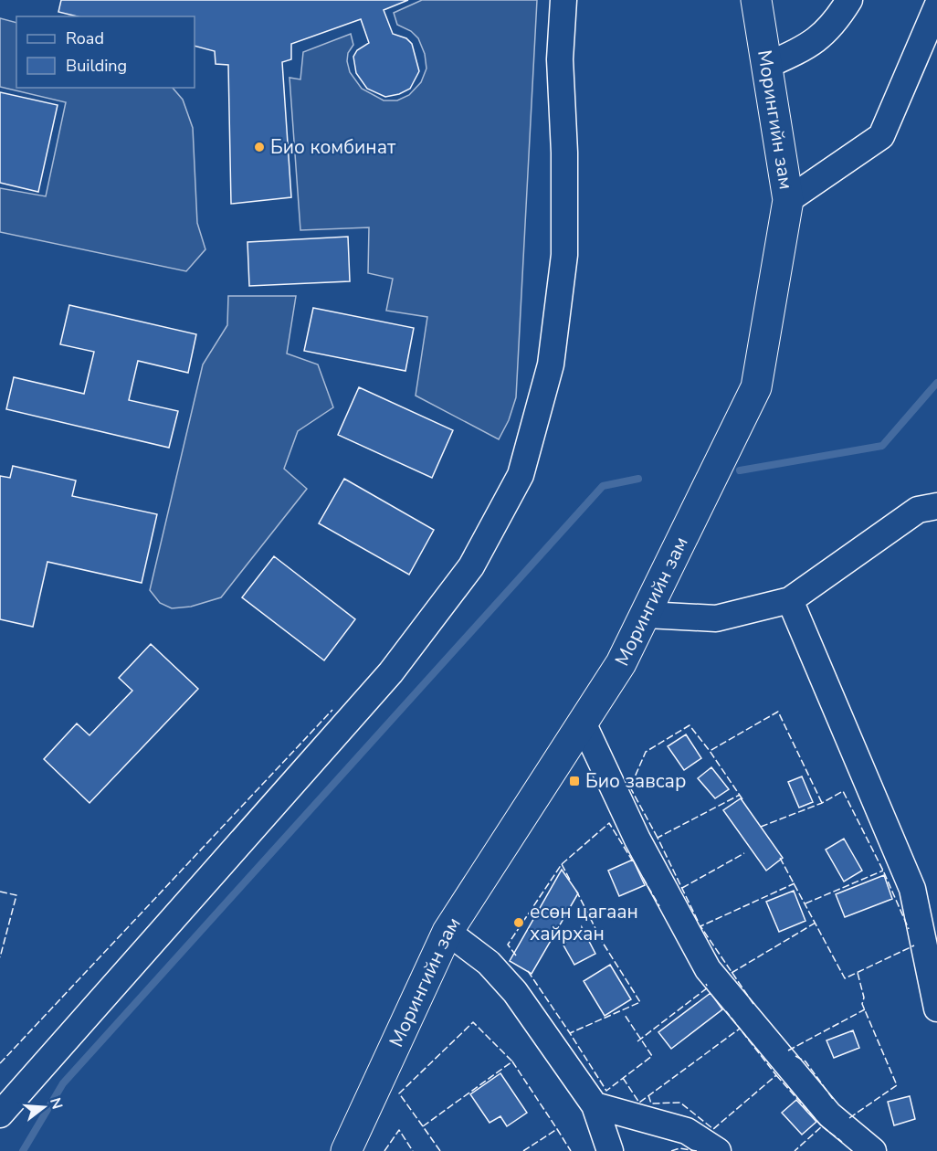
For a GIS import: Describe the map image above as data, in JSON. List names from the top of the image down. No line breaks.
{"streets":{"main road":["Морингийн зам"]},"places":{"other":["Био комбинат","есөн цагаан хайрхан"],"transit":["Био завсар"]},"legend":["Road","Building"],"north":"right"}
